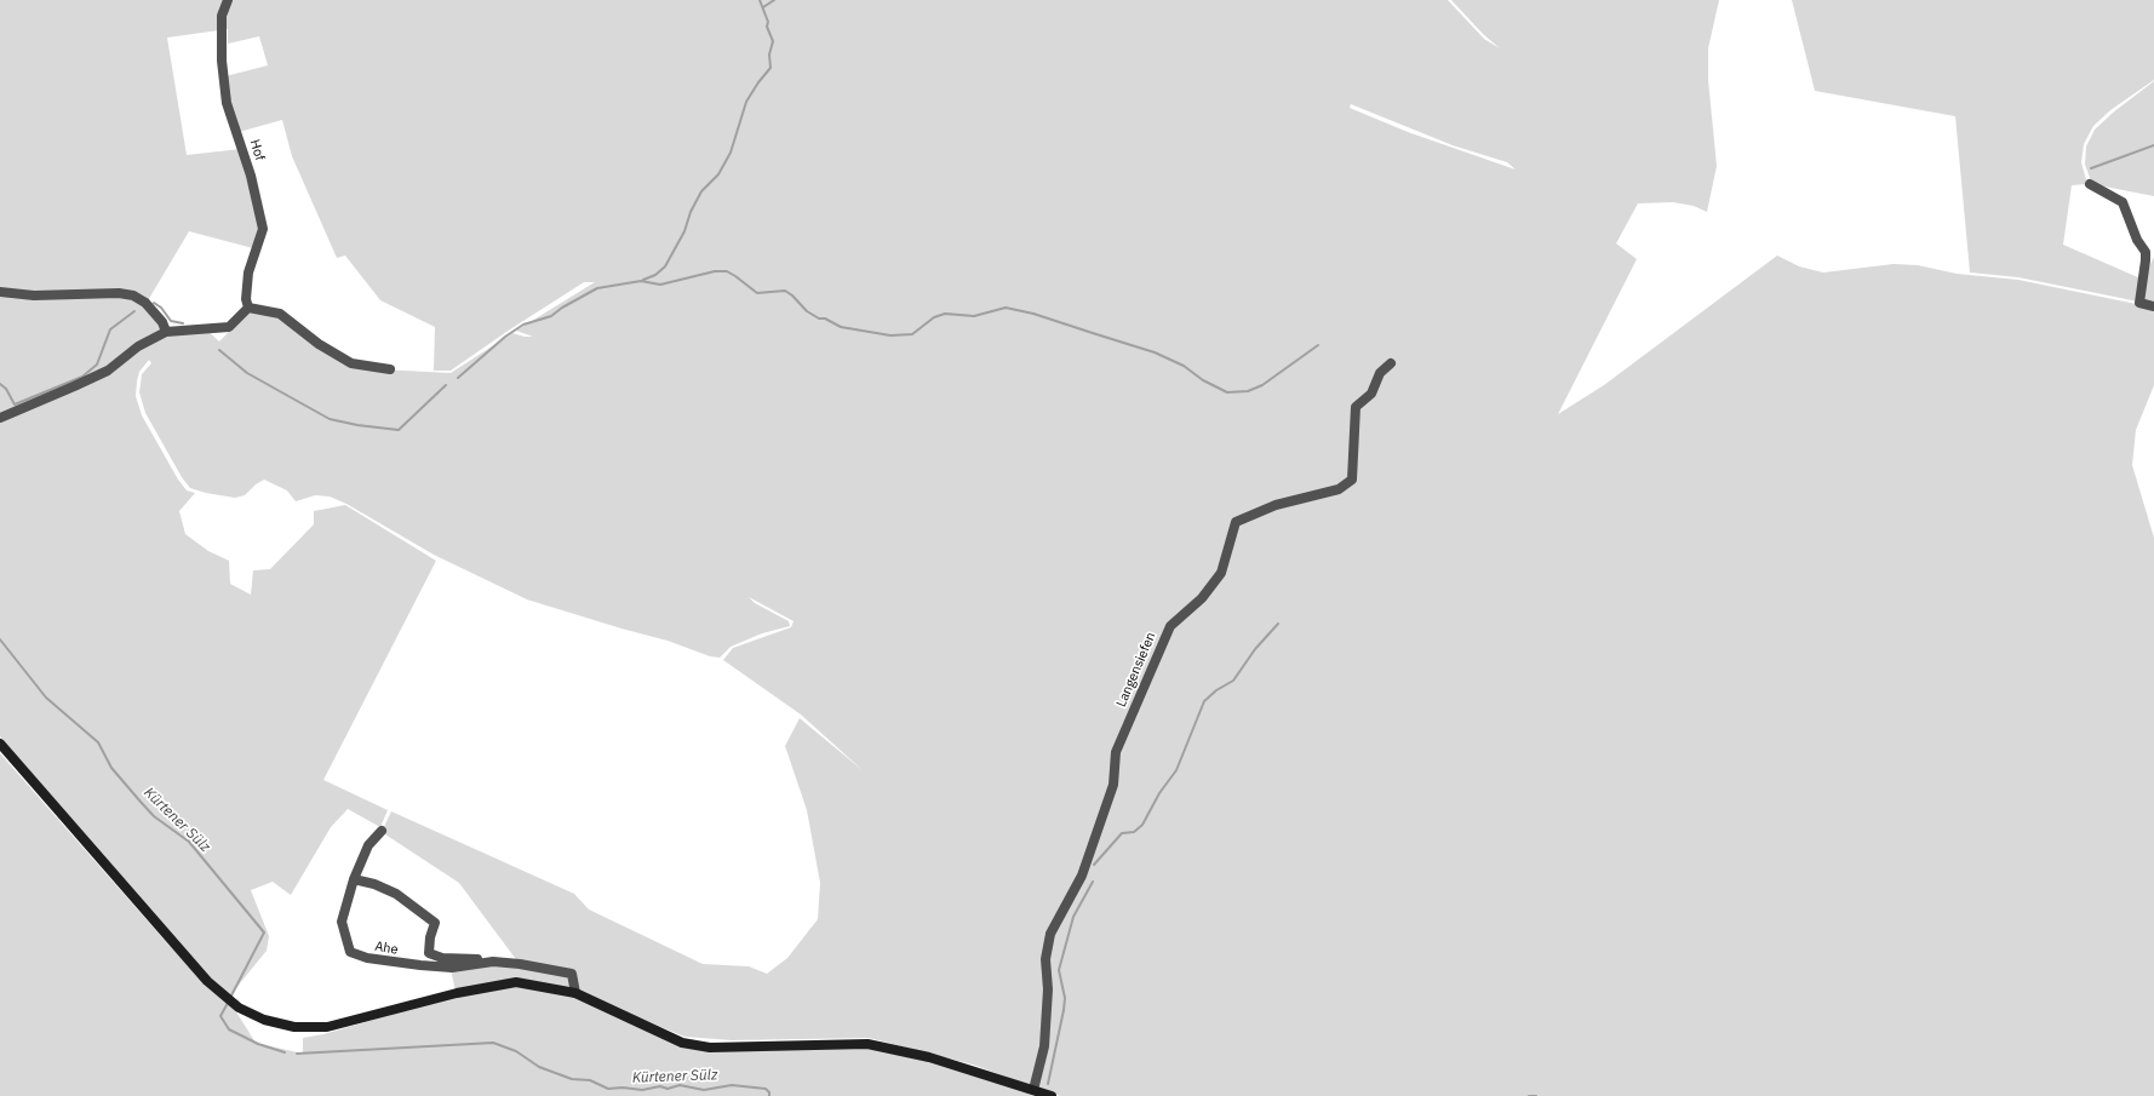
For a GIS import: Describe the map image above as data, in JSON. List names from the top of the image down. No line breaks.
{"streets":{"street":["Hof","Langensiefen","Ahe"]},"water":["Kürtener Sülz"]}
